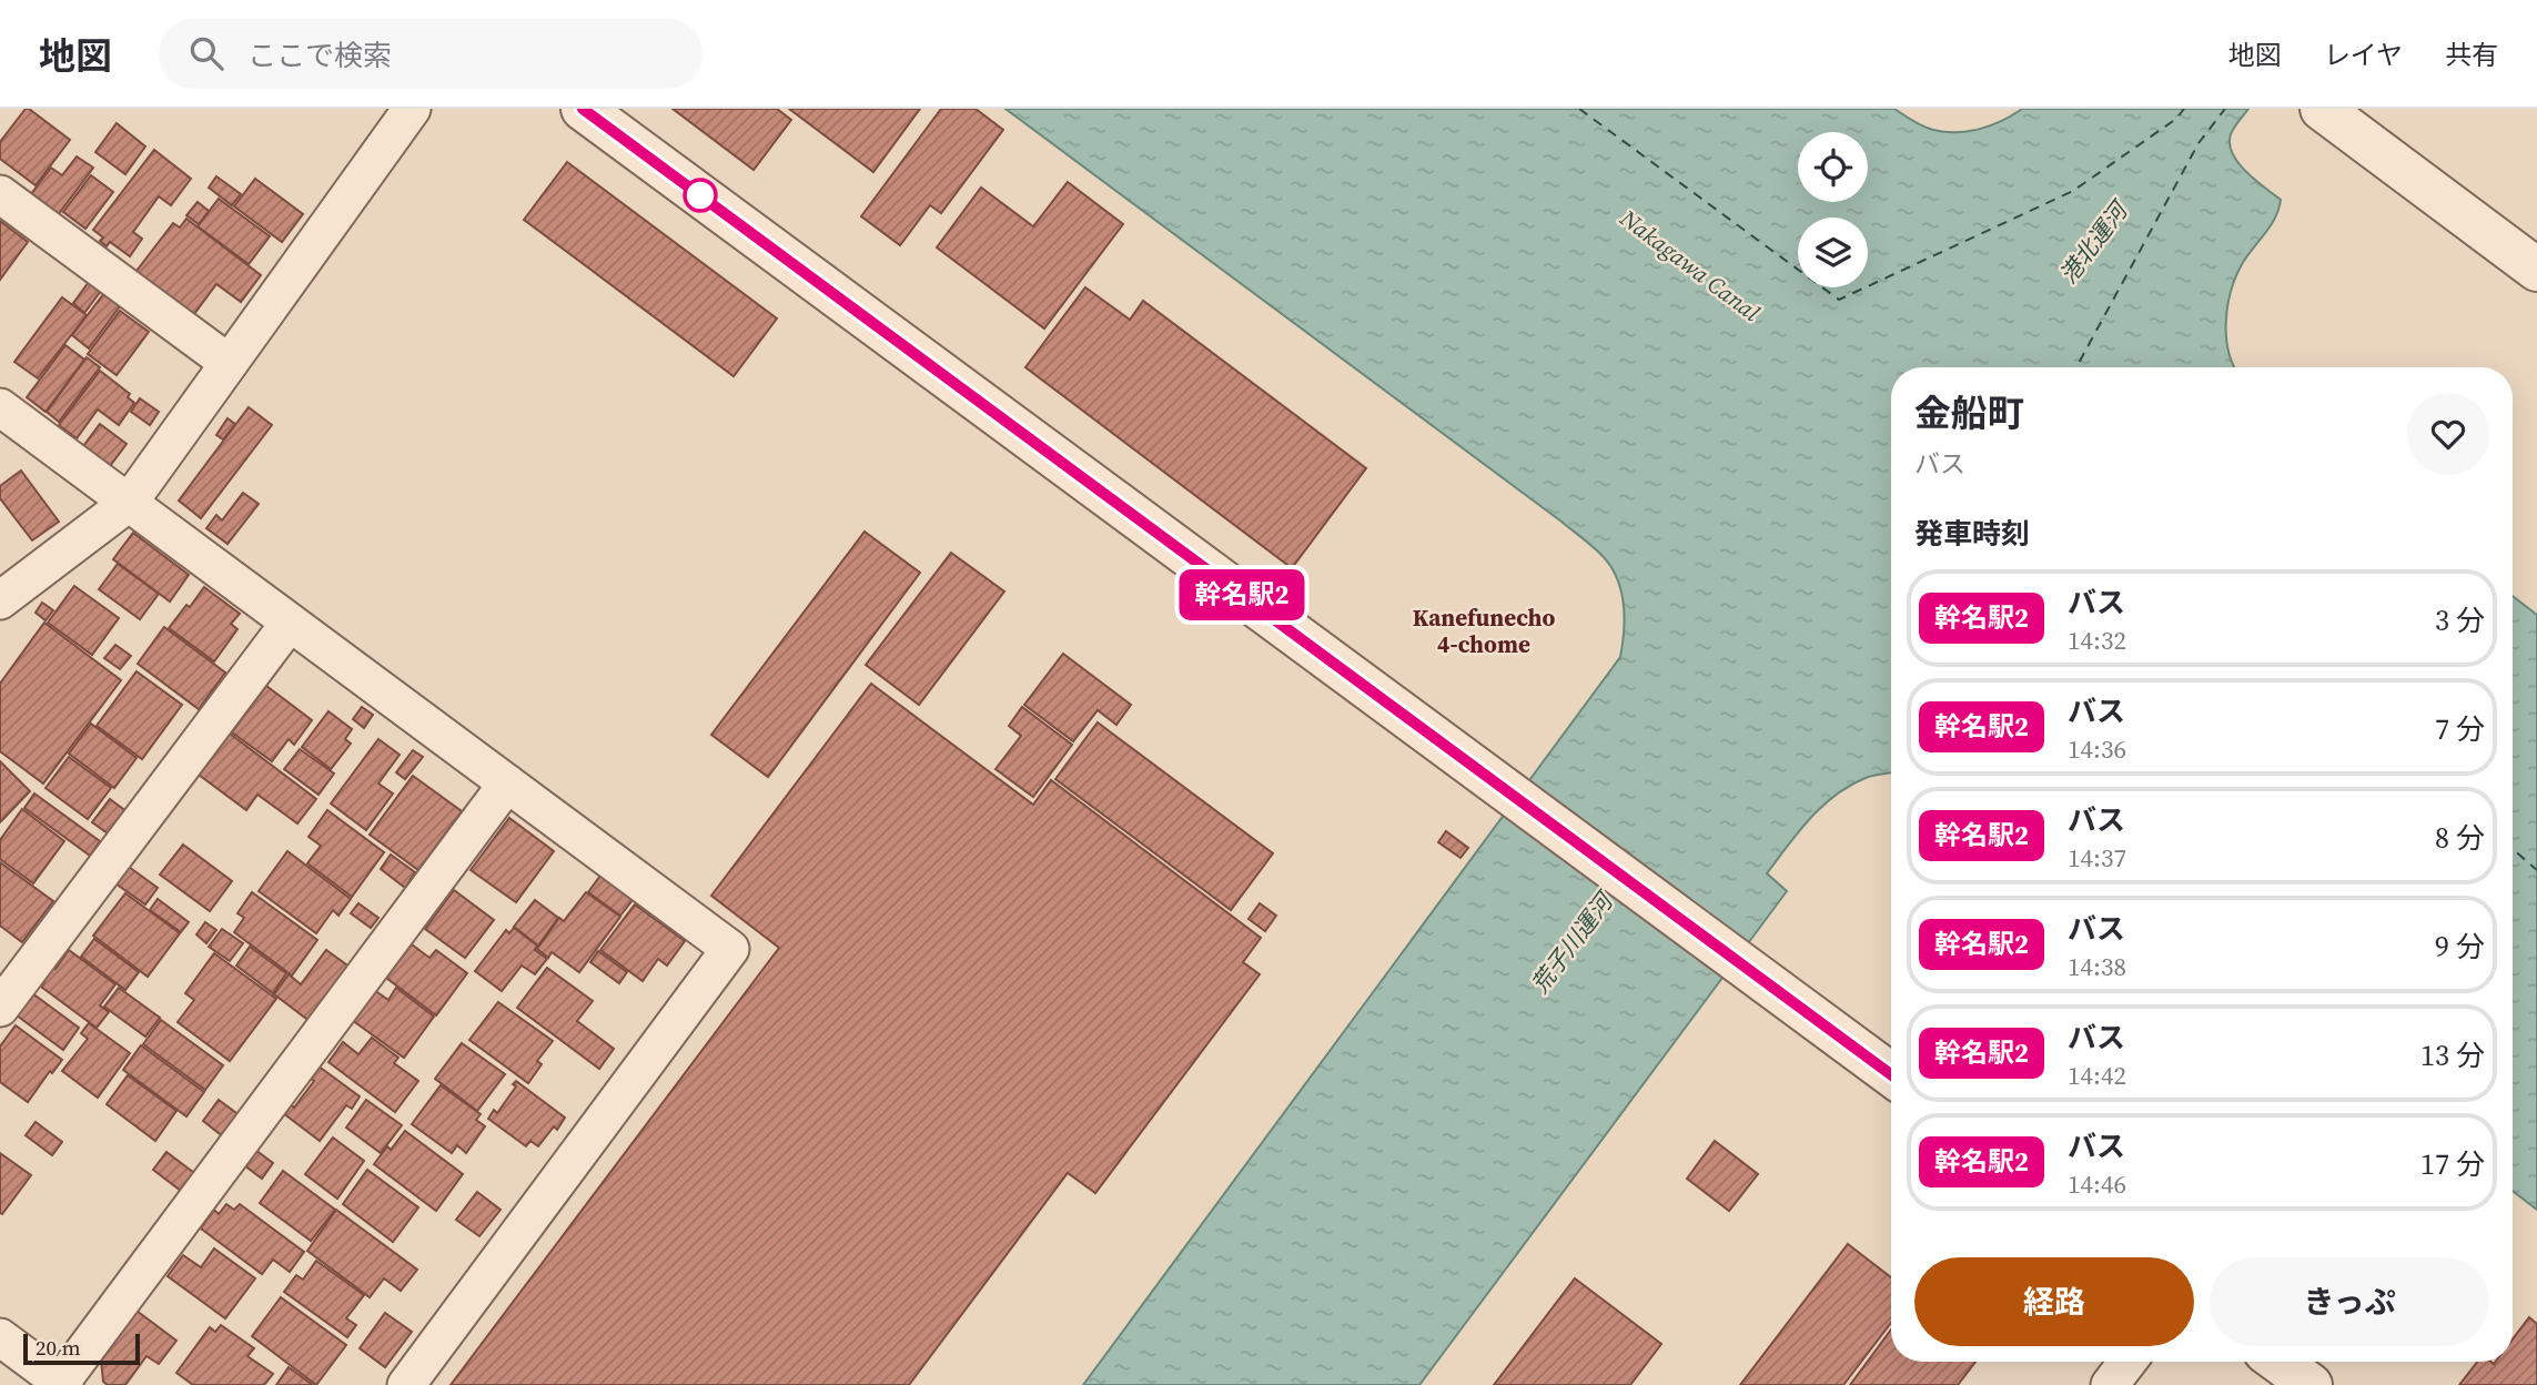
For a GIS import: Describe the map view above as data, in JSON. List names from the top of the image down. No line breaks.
{"districts":["Kanefunecho 4-chome"],"water":["港北運河","Nakagawa Canal","荒子川運河"],"lines":["bus line 幹名駅2"],"scale_bar":"20 m","page":{"header":"地図","search":"ここで検索","nav":["地図","レイヤ","共有"],"on_map":"幹名駅2","heading":[["金船町","バス"],"発車時刻"],"list":[{"mark":"幹名駅2","name":"バス","note":"14:32","value":"3 分"},{"mark":"幹名駅2","name":"バス","note":"14:36","value":"7 分"},{"mark":"幹名駅2","name":"バス","note":"14:37","value":"8 分"},{"mark":"幹名駅2","name":"バス","note":"14:38","value":"9 分"},{"mark":"幹名駅2","name":"バス","note":"14:42","value":"13 分"},{"mark":"幹名駅2","name":"バス","note":"14:46","value":"17 分"}],"buttons":["経路","きっぷ"],"scale":"20 m"}}
